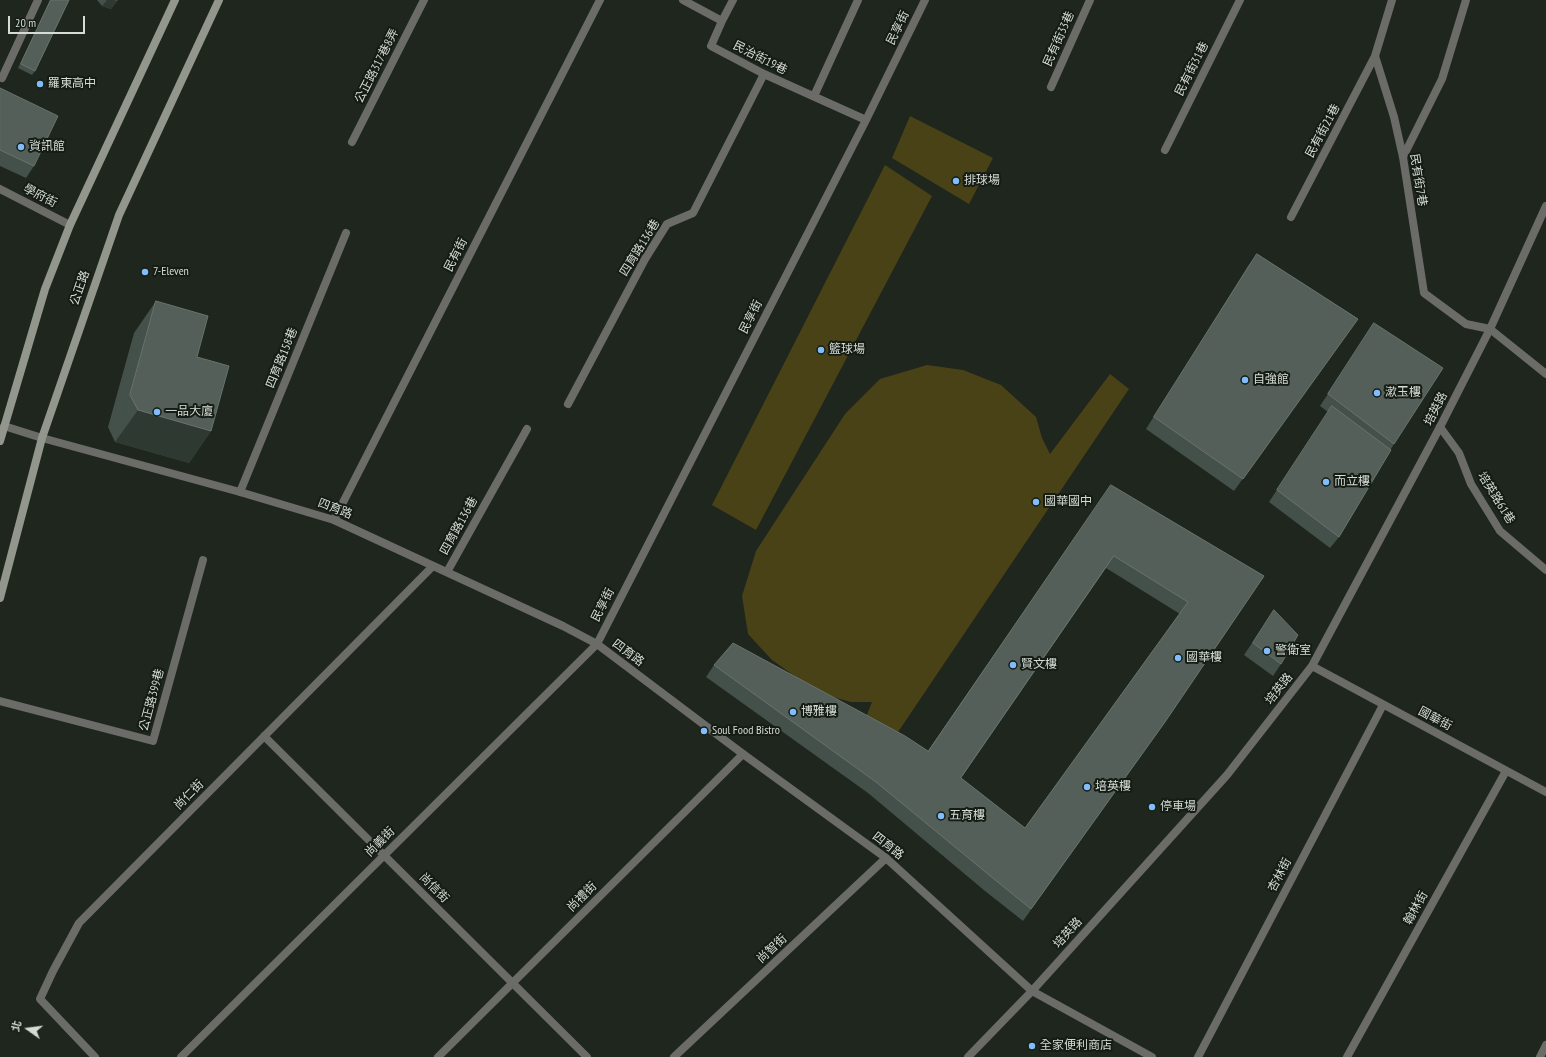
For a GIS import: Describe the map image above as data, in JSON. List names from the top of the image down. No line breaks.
{"streets":{"street":["民享街","民有街33巷","民治街19巷","公正路317巷8弄","民有街31巷","民有街21巷","民有街7巷","學府街","四育路136巷","民有街","公正路","四育路158巷","培英路","培英路61巷","四育路","公正路399巷","國華街","尚仁街","尚義街","杏林街","尚信街","尚禮街","翰林街","尚智街"]},"crossings":[["民享街","民治街19巷"],["民享街","四育路"],["民享街","尚義街"],["民治街19巷","四育路136巷"],["民有街21巷","民有街7巷"],["民有街7巷","培英路"],["四育路136巷","四育路"],["民有街","四育路"],["公正路","四育路"],["四育路158巷","四育路"],["培英路","培英路61巷"],["培英路","四育路"],["培英路","國華街"],["四育路","尚仁街"],["四育路","尚義街"],["四育路","尚禮街"],["四育路","尚智街"],["國華街","杏林街"],["國華街","翰林街"],["尚仁街","尚信街"],["尚義街","尚信街"],["尚信街","尚禮街"]],"places":["羅東高中","資訊館","排球場","7-Eleven","籃球場","自強館","漱玉樓","一品大廈","而立樓","國華國中","警衛室","國華樓","賢文樓","博雅樓","Soul Food Bistro","培英樓","停車場","五育樓","全家便利商店"],"scale_bar":"20 m","north":"left"}
